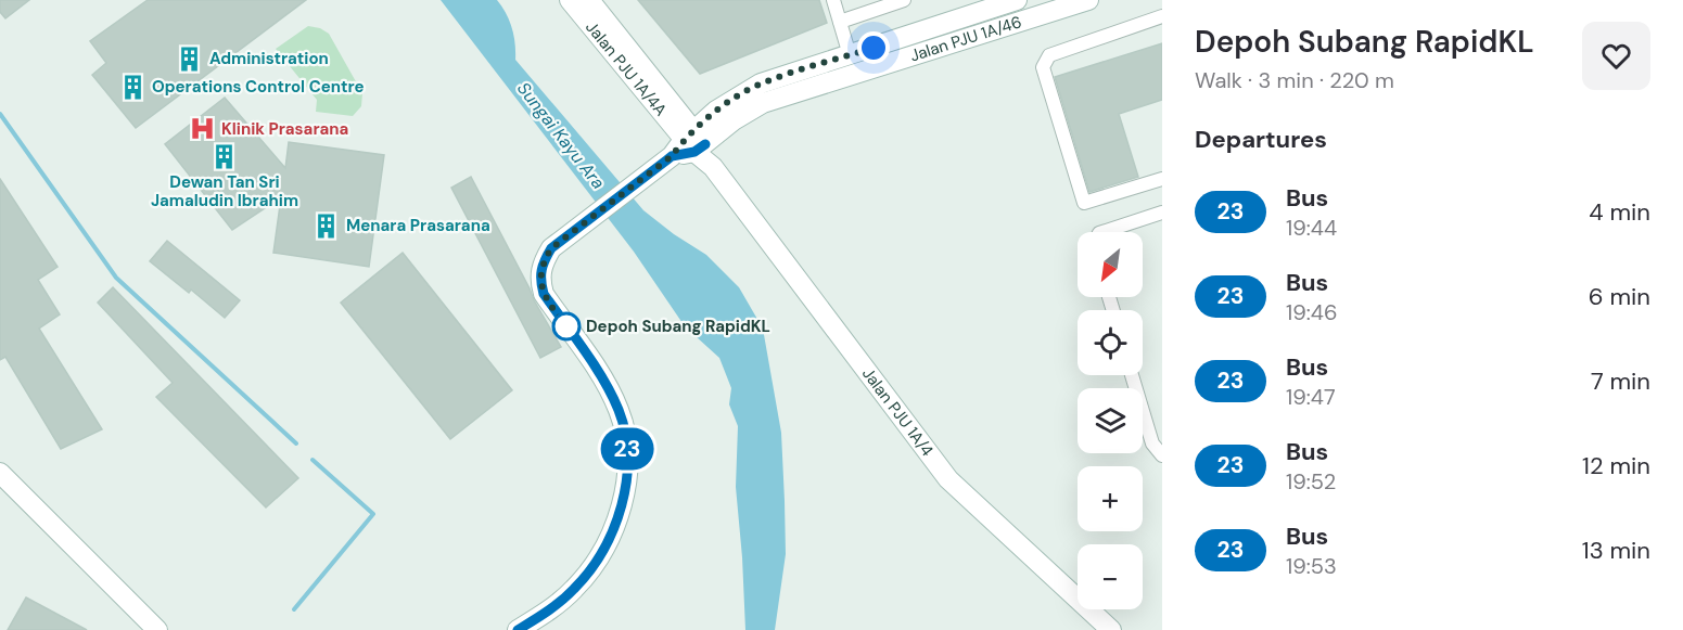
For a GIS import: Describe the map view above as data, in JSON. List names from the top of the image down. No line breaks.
{"streets":{"street":["Jalan PJU 1A/46","Jalan PJU 1A/4A","Jalan PJU 1A/4"]},"crossings":[["Jalan PJU 1A/46","Jalan PJU 1A/4A"],["Jalan PJU 1A/46","Jalan PJU 1A/4"],["Jalan PJU 1A/4A","Jalan PJU 1A/4"]],"water":["Sungai Kayu Ara"],"places":{"building":["Administration","Operations Control Centre","Dewan Tan Sri Jamaludin Ibrahim","Menara Prasarana"],"hospital":["Klinik Prasarana"],"other":["Depoh Subang RapidKL"]},"lines":["bus line 23"],"north":"bottom left","page":{"on_map":"23","heading":[["Depoh Subang RapidKL","Walk · 3 min · 220 m"],"Departures"],"list":[{"mark":"23","name":"Bus","note":"19:44","value":"4 min"},{"mark":"23","name":"Bus","note":"19:46","value":"6 min"},{"mark":"23","name":"Bus","note":"19:47","value":"7 min"},{"mark":"23","name":"Bus","note":"19:52","value":"12 min"},{"mark":"23","name":"Bus","note":"19:53","value":"13 min"}],"map_buttons":["+","−"]}}
